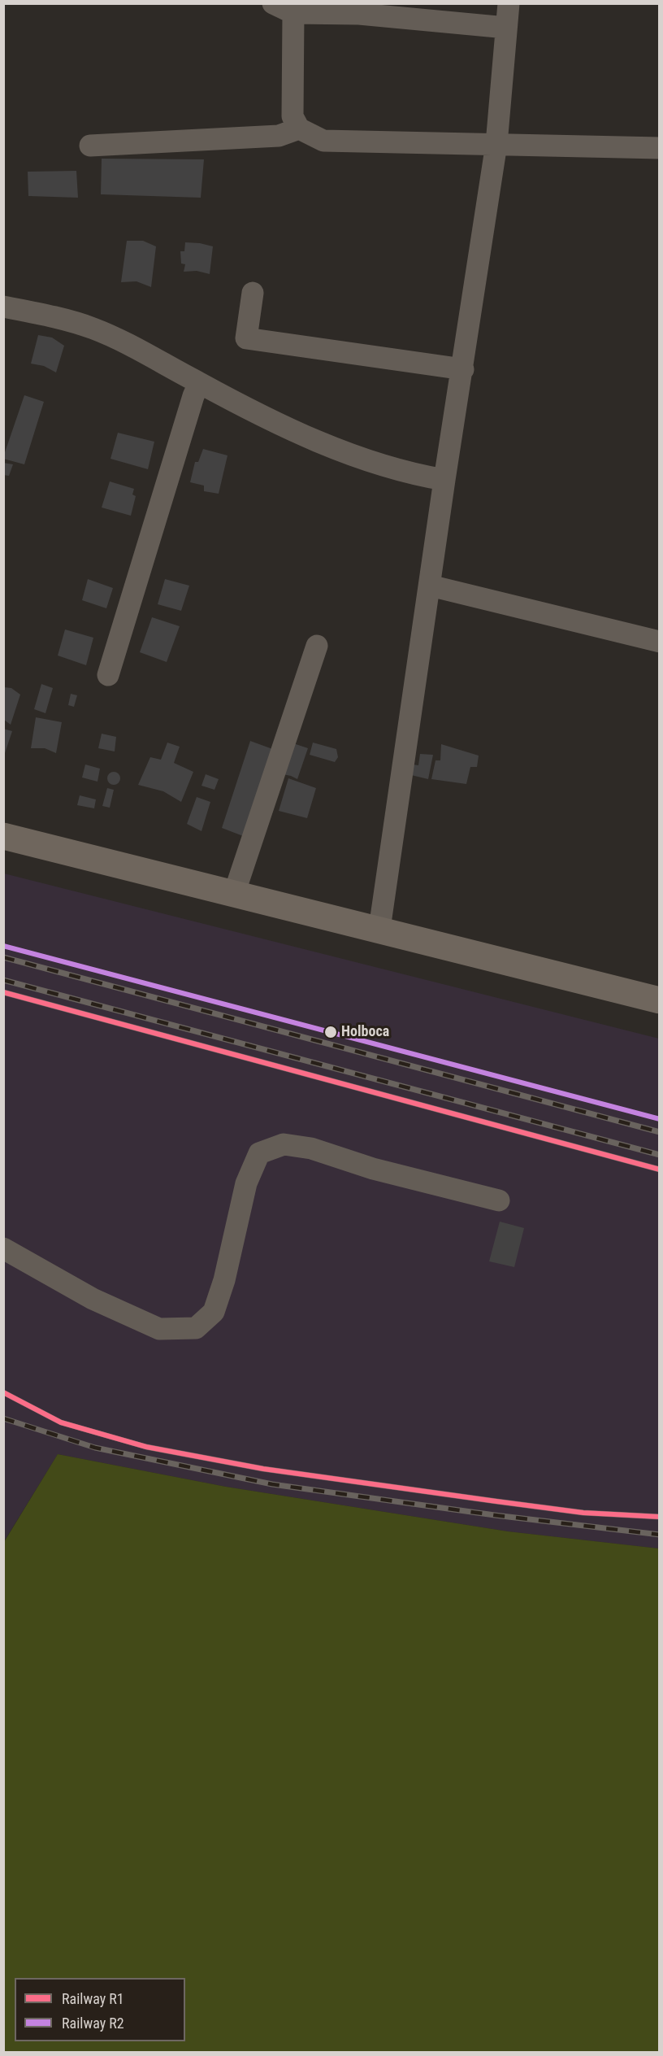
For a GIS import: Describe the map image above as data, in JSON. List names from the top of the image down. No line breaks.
{"places":["Holboca"],"lines":["rail line R2","rail line R1"],"legend":["Railway R1","Railway R2"]}
